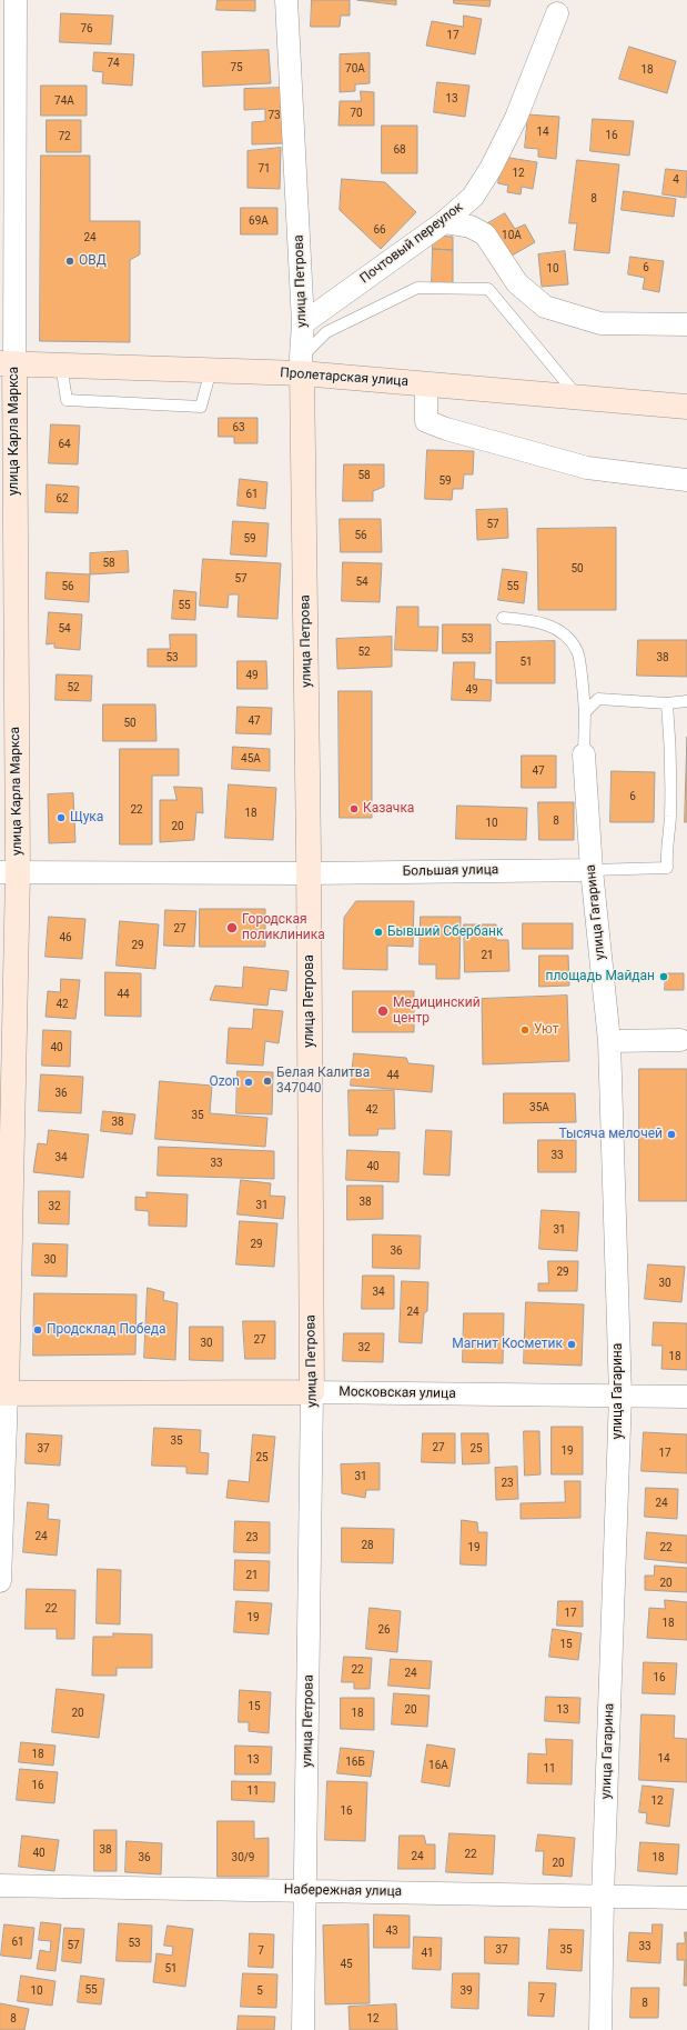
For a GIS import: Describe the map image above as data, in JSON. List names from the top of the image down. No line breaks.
{"streets":{"street":["Почтовый переулок","улица Петрова","Пролетарская улица","улица Карла Маркса","Большая улица","улица Гагарина","Московская улица","Набережная улица"]},"crossings":[["Почтовый переулок","улица Петрова"],["улица Петрова","Пролетарская улица"],["улица Петрова","Большая улица"],["улица Петрова","Московская улица"],["улица Петрова","Набережная улица"],["Пролетарская улица","улица Карла Маркса"],["улица Карла Маркса","Большая улица"],["улица Карла Маркса","Московская улица"],["Большая улица","улица Гагарина"],["улица Гагарина","Московская улица"],["улица Гагарина","Набережная улица"]],"places":["ОВД","Казачка","Щука","Городская поликлиника","Бывший Сбербанк","площадь Майдан","Медицинский центр","Уют","Белая Калитва 347040","Ozon","Тысяча мелочей","Продсклад Победа","Магнит Косметик"],"house_numbers":["76","17","74","75","70А","18","13","74А","70","73","14","16","72","68","71","12","4","8","69А","66","10А","24","6","10","63","64","58","59","61","62","57","56","59","58","50","57","54","56","55","55","54","53","52","53","38","51","49","52","49","47","50","45А","47","6","22","18","8","10","20","27","46","29","21","44","42","40","44","36","35А","42","35","38","33","34","33","40","38","31","32","31","29","36","30","29","30","34","24","27","30","32","18","35","27","37","25","19","17","25","31","23","24","24","23","28","19","22","21","20","22","17","19","18","26","15","22","24","16","15","20","13","20","18","18","14","13","16Б","16А","11","16","11","12","16","38","40","22","24","36","30/9","18","20","43","61","53","57","33","37","35","7","41","45","51","55","10","5","39","7","8","8","12"]}
